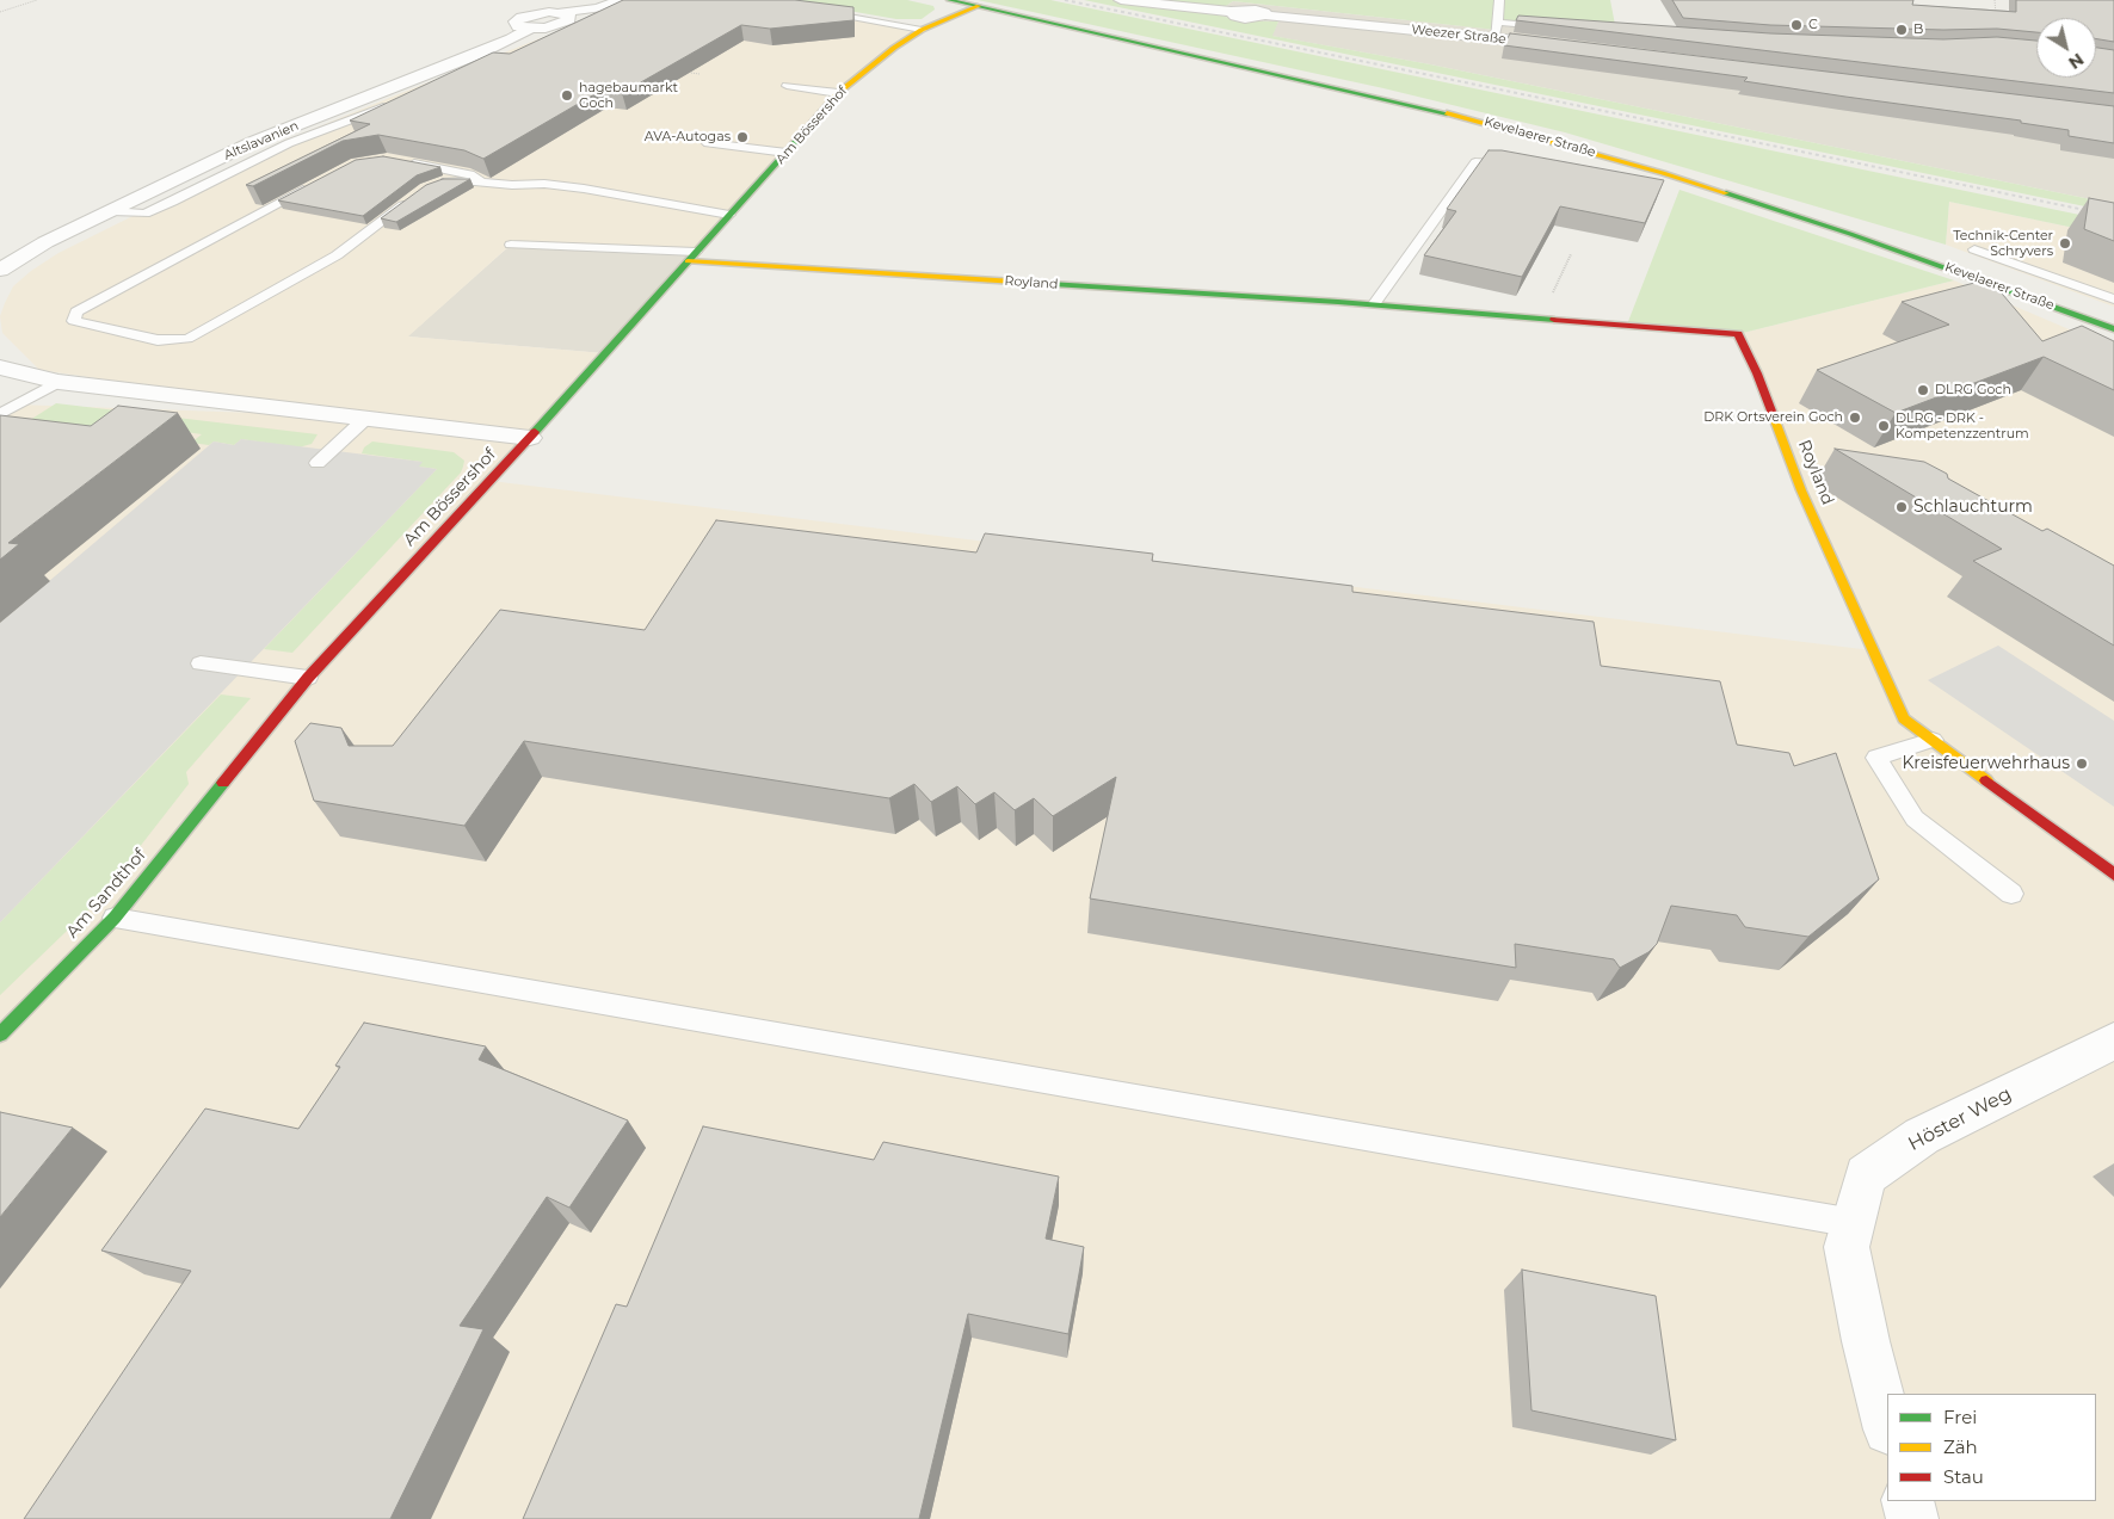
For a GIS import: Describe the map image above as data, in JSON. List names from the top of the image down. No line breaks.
{"streets":{"street":["Weezer Straße","Am Bössershof","Kevelaerer Straße","Altslavanien","Royland","Am Sandthof","Höster Weg"]},"crossings":[["Am Bössershof","Kevelaerer Straße"],["Am Bössershof","Royland"],["Am Bössershof","Am Sandthof"]],"places":["C","B","hagebaumarkt Goch","AVA-Autogas","Technik-Center Schryvers","DLRG Goch","DRK Ortsverein Goch","DLRG - DRK - Kompetenzzentrum","Schlauchturm","Kreisfeuerwehrhaus"],"legend":["Frei","Zäh","Stau"],"north":"bottom right"}
